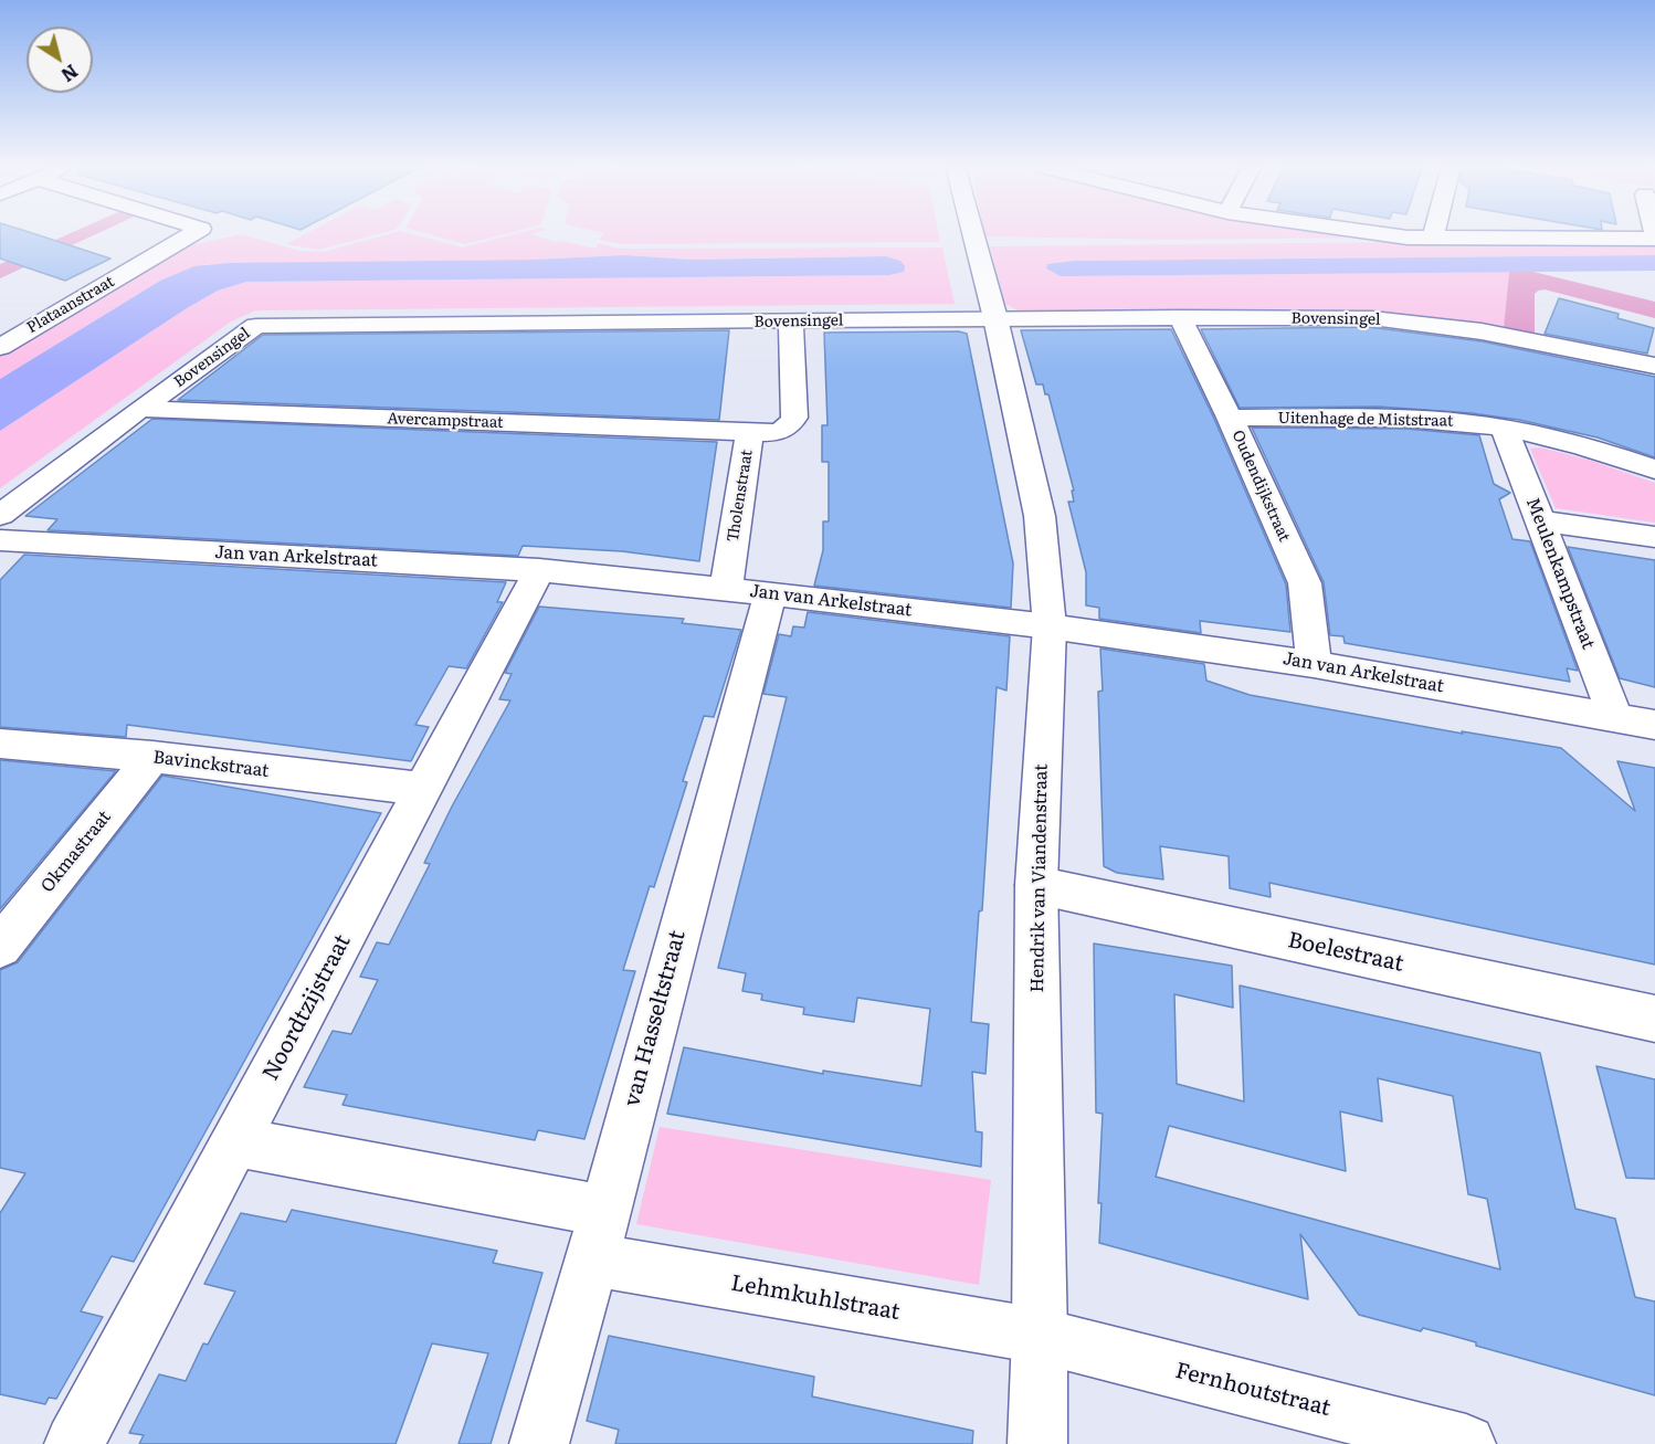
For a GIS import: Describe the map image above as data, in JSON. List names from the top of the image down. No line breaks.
{"streets":{"street":["Plataanstraat","Bovensingel","Uitenhage de Miststraat","Avercampstraat","Oudendijkstraat","Tholenstraat","Jan van Arkelstraat","Meulenkampstraat","Bavinckstraat","Okmastraat","Hendrik van Viandenstraat","Boelestraat","Noordtzijstraat","van Hasseltstraat","Lehmkuhlstraat","Fernhoutstraat"]},"crossings":[["Bovensingel","Avercampstraat"],["Bovensingel","Oudendijkstraat"],["Bovensingel","Tholenstraat"],["Bovensingel","Hendrik van Viandenstraat"],["Uitenhage de Miststraat","Oudendijkstraat"],["Uitenhage de Miststraat","Meulenkampstraat"],["Avercampstraat","Tholenstraat"],["Oudendijkstraat","Jan van Arkelstraat"],["Tholenstraat","Jan van Arkelstraat"],["Jan van Arkelstraat","Meulenkampstraat"],["Jan van Arkelstraat","Hendrik van Viandenstraat"],["Jan van Arkelstraat","Noordtzijstraat"],["Jan van Arkelstraat","van Hasseltstraat"],["Bavinckstraat","Okmastraat"],["Bavinckstraat","Noordtzijstraat"],["Hendrik van Viandenstraat","Boelestraat"],["Hendrik van Viandenstraat","Lehmkuhlstraat"],["Hendrik van Viandenstraat","Fernhoutstraat"],["Noordtzijstraat","Lehmkuhlstraat"],["van Hasseltstraat","Lehmkuhlstraat"],["Lehmkuhlstraat","Fernhoutstraat"]],"north":"bottom right"}
